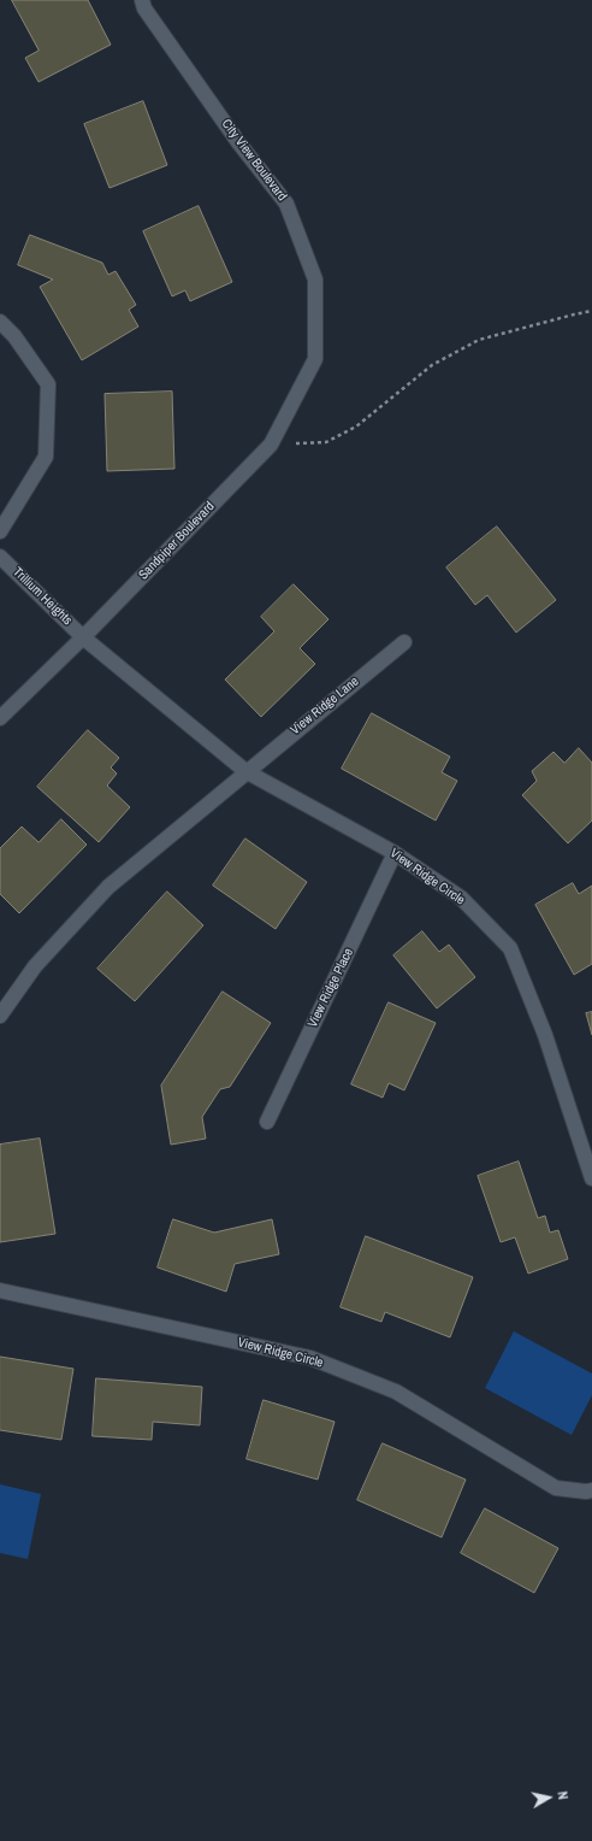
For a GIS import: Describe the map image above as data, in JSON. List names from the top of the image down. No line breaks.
{"streets":{"street":["City View Boulevard","Sandpiper Boulevard","Trillium Heights","View Ridge Lane","View Ridge Circle","View Ridge Place"]},"crossings":[["City View Boulevard","Sandpiper Boulevard"],["Sandpiper Boulevard","Trillium Heights"],["Sandpiper Boulevard","View Ridge Circle"],["Trillium Heights","View Ridge Circle"],["View Ridge Lane","View Ridge Circle"],["View Ridge Circle","View Ridge Place"]],"north":"right"}
